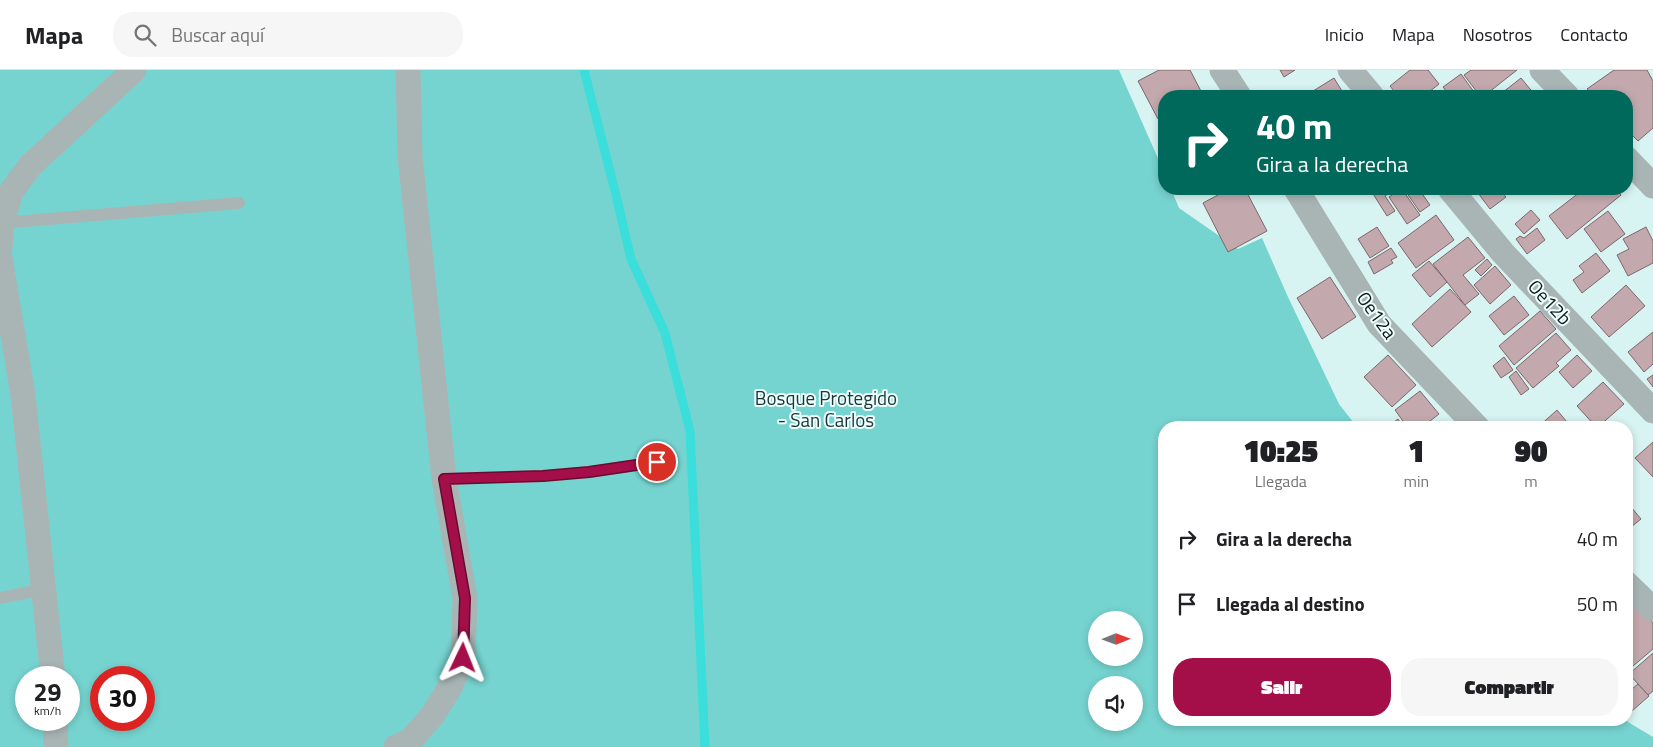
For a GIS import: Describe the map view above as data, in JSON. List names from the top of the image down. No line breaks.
{"streets":{"street":["Oe12b","Oe12a"]},"parks":["Bosque Protegido - San Carlos"],"north":"right","page":{"header":"Mapa","search":"Buscar aquí","nav":["Inicio","Mapa","Nosotros","Contacto"],"turn":["40 m","Gira a la derecha"],"eta":["10:25","Llegada","1","min","90","m"],"list":[{"name":"Gira a la derecha","value":"40 m"},{"name":"Llegada al destino","value":"50 m"}],"buttons":["Salir","Compartir"],"speed":"29 km/h","limit":"30"}}
